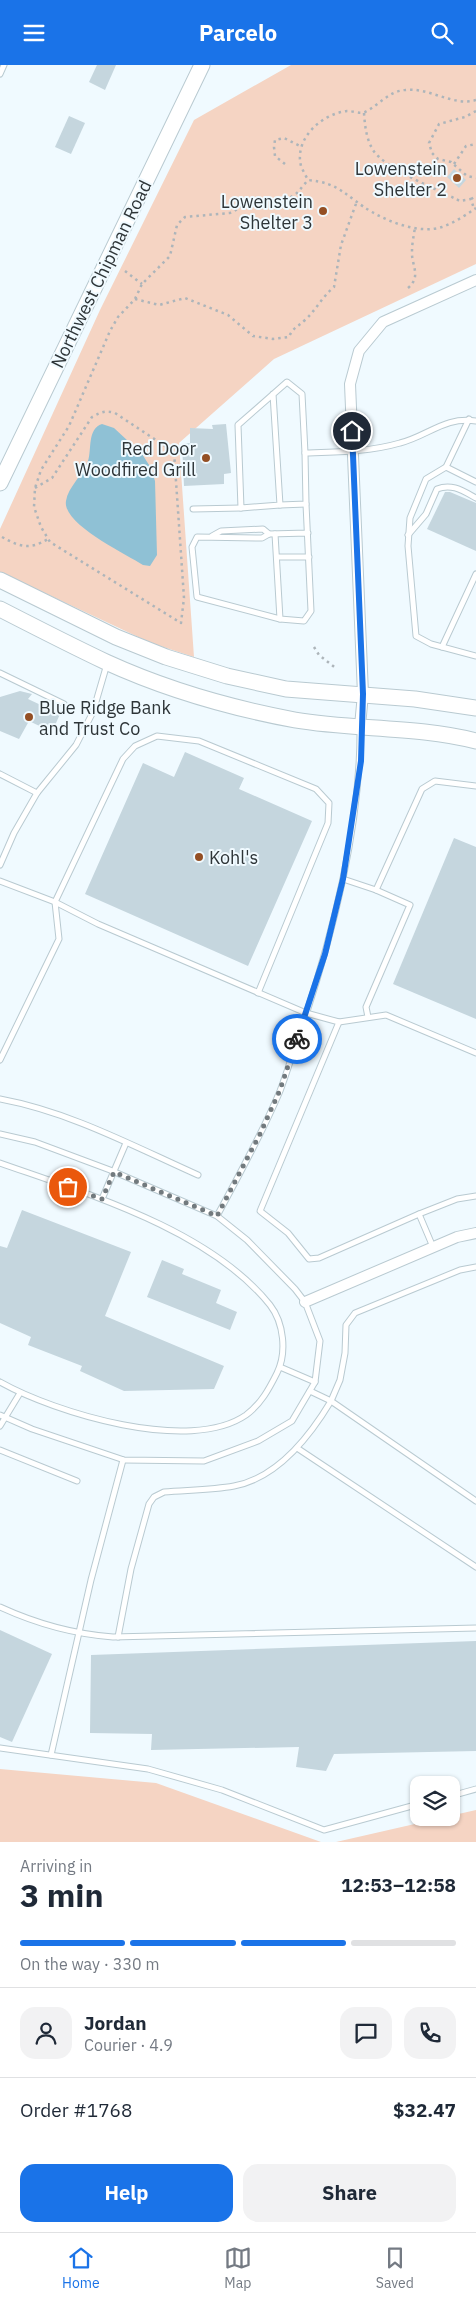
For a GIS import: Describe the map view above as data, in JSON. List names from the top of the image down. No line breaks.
{"streets":{"main road":["Northwest Chipman Road"]},"places":["Lowenstein Shelter 2","Lowenstein Shelter 3","Red Door Woodfired Grill","Blue Ridge Bank and Trust Co","Kohl's"],"page":{"header":"Parcelo","heading":["3 min","Arriving in","12:53–12:58"],"panel":["Jordan","Courier · 4.9","Order #1768","$32.47"],"bar":"On the way · 330 m","buttons":["Help","Share"],"tabs":["Home","Map","Saved"]}}
